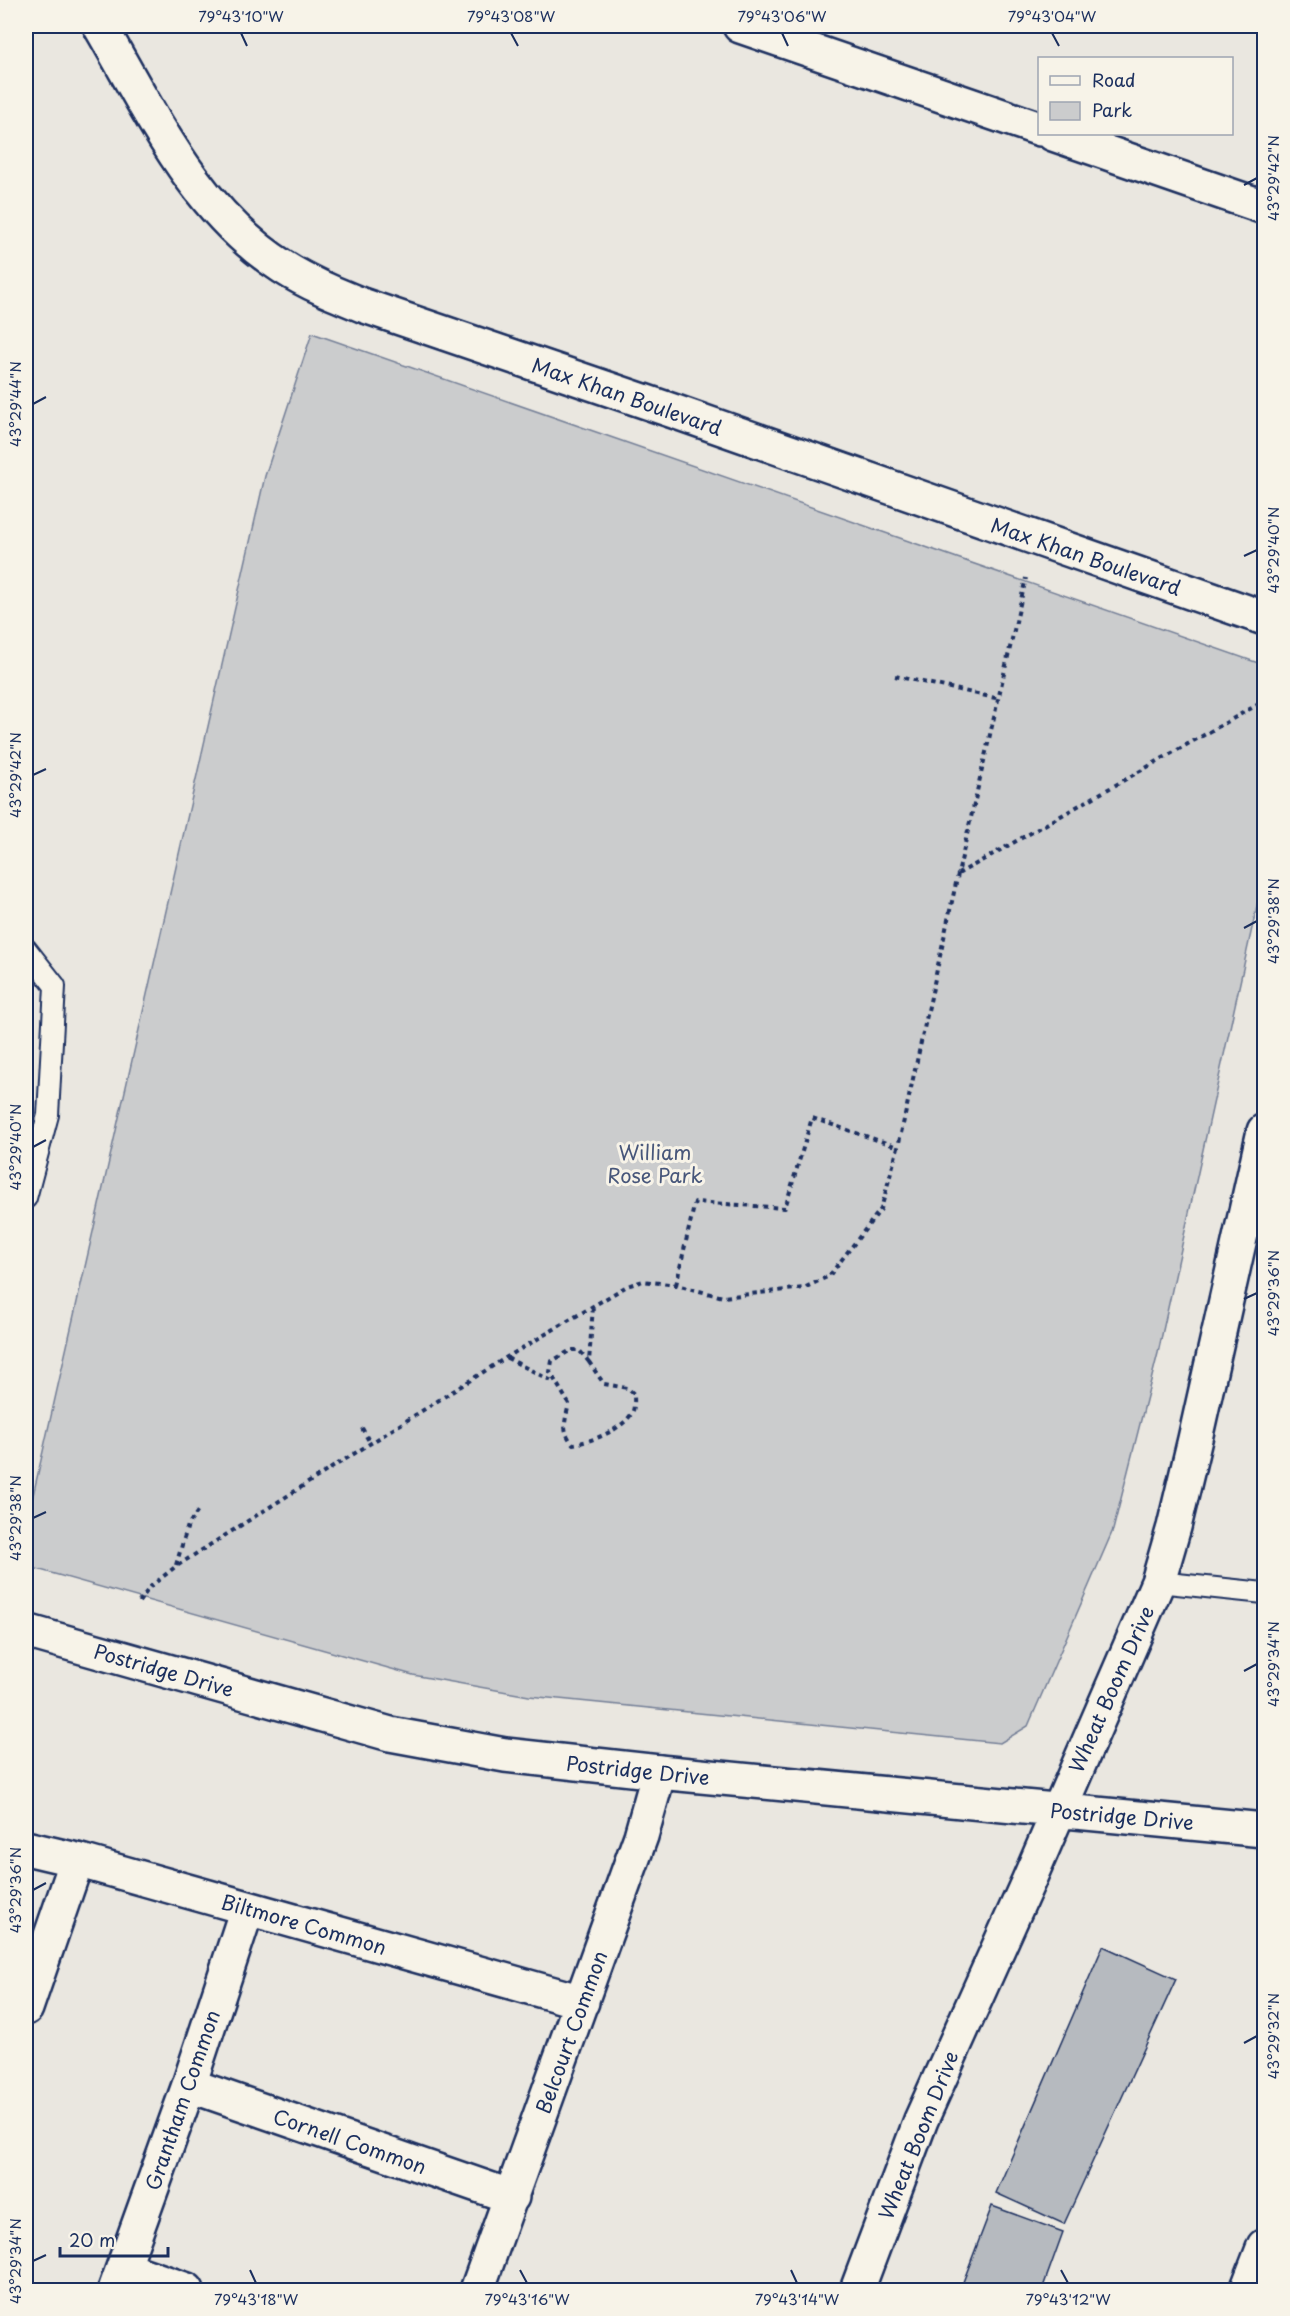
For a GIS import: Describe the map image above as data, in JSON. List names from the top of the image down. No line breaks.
{"streets":{"street":["Max Khan Boulevard","Postridge Drive","Wheat Boom Drive","Biltmore Common","Belcourt Common","Grantham Common","Cornell Common"]},"crossings":[["Postridge Drive","Wheat Boom Drive"],["Postridge Drive","Belcourt Common"],["Biltmore Common","Belcourt Common"],["Biltmore Common","Grantham Common"],["Belcourt Common","Cornell Common"],["Grantham Common","Cornell Common"]],"parks":["William Rose Park"],"legend":["Road","Park"],"scale_bar":"20 m","coordinates":["79°43'10\"W","79°43'08\"W","79°43'06\"W","79°43'04\"W","43°29'42\"N","43°29'44\"N","43°29'40\"N","43°29'38\"N","43°29'36\"N","43°29'34\"N","43°29'32\"N","79°43'18\"W","79°43'16\"W","79°43'14\"W","79°43'12\"W"]}
